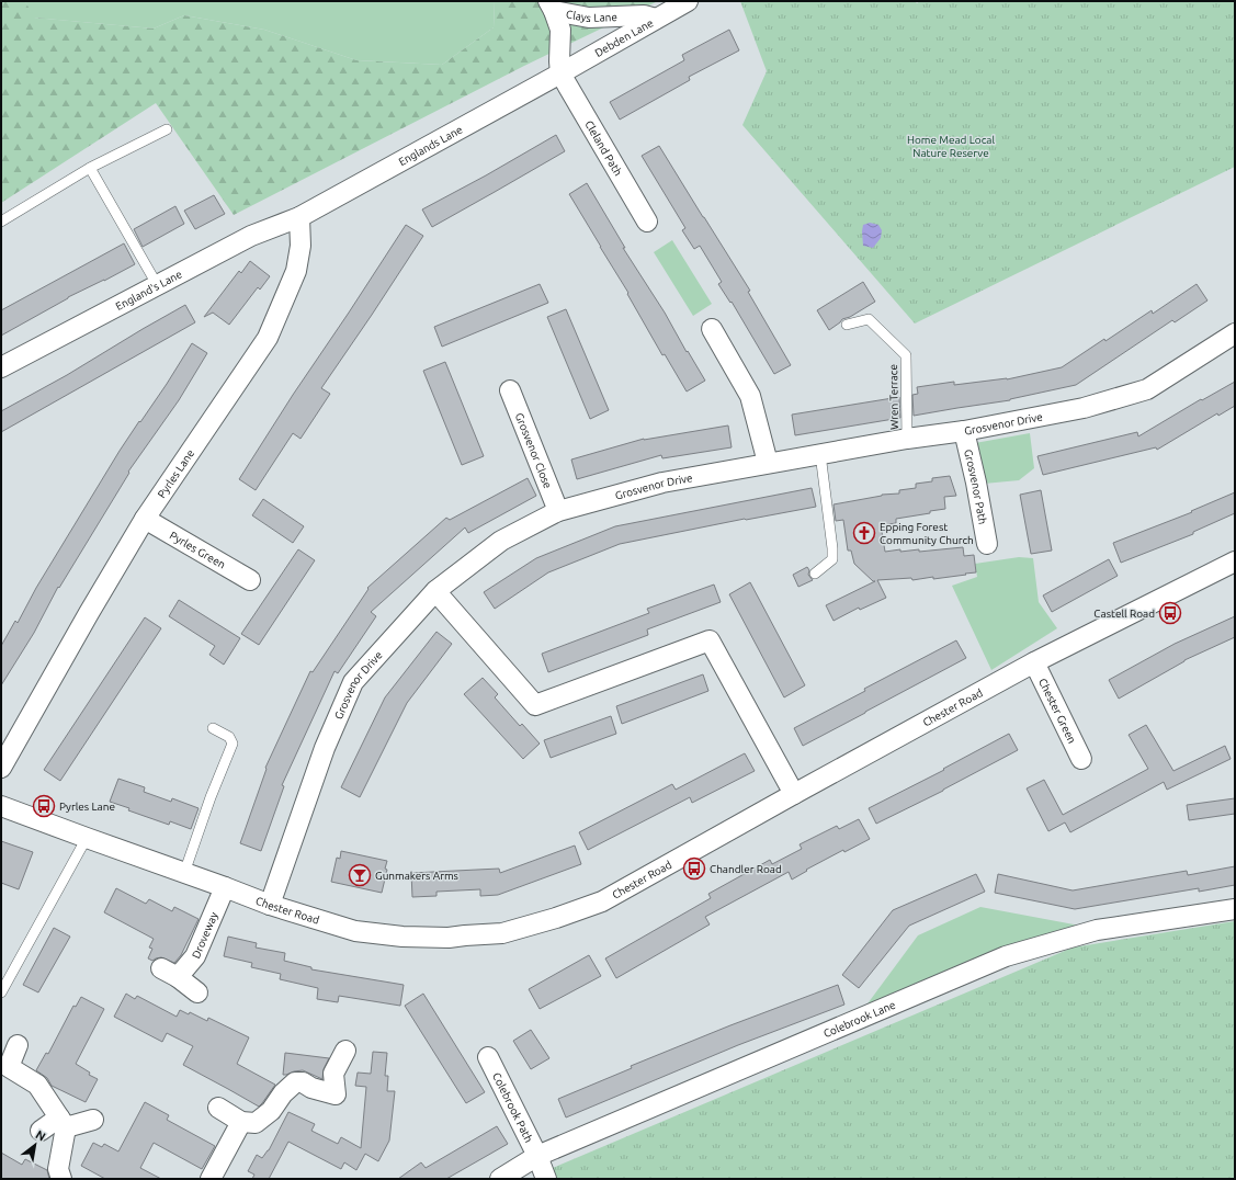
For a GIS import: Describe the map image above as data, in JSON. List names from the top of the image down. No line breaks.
{"streets":{"street":["Clays Lane","Debden Lane","Englands Lane","Cleland Path","England's Lane","Grosvenor Drive","Grosvenor Close","Pyrles Lane","Grosvenor Path","Pyrles Green","Chester Road","Chester Green","Droveway","Colebrook Lane","Colebrook Path"],"lane":["Wren Terrace"]},"crossings":[["Clays Lane","Debden Lane"],["Clays Lane","Englands Lane"],["Clays Lane","Cleland Path"],["Debden Lane","Englands Lane"],["Debden Lane","Cleland Path"],["Englands Lane","Cleland Path"],["Englands Lane","England's Lane"],["Englands Lane","Pyrles Lane"],["England's Lane","Pyrles Lane"],["Wren Terrace","Grosvenor Drive"],["Grosvenor Drive","Grosvenor Close"],["Grosvenor Drive","Grosvenor Path"],["Grosvenor Drive","Chester Road"],["Pyrles Lane","Pyrles Green"],["Chester Road","Chester Green"],["Chester Road","Droveway"],["Colebrook Lane","Colebrook Path"]],"parks":["Home Mead Local Nature Reserve"],"places":{"church":["Epping Forest Community Church"],"bus stop":["Castell Road","Pyrles Lane","Chandler Road"],"bar":["Gunmakers Arms"]},"north":"top right"}
